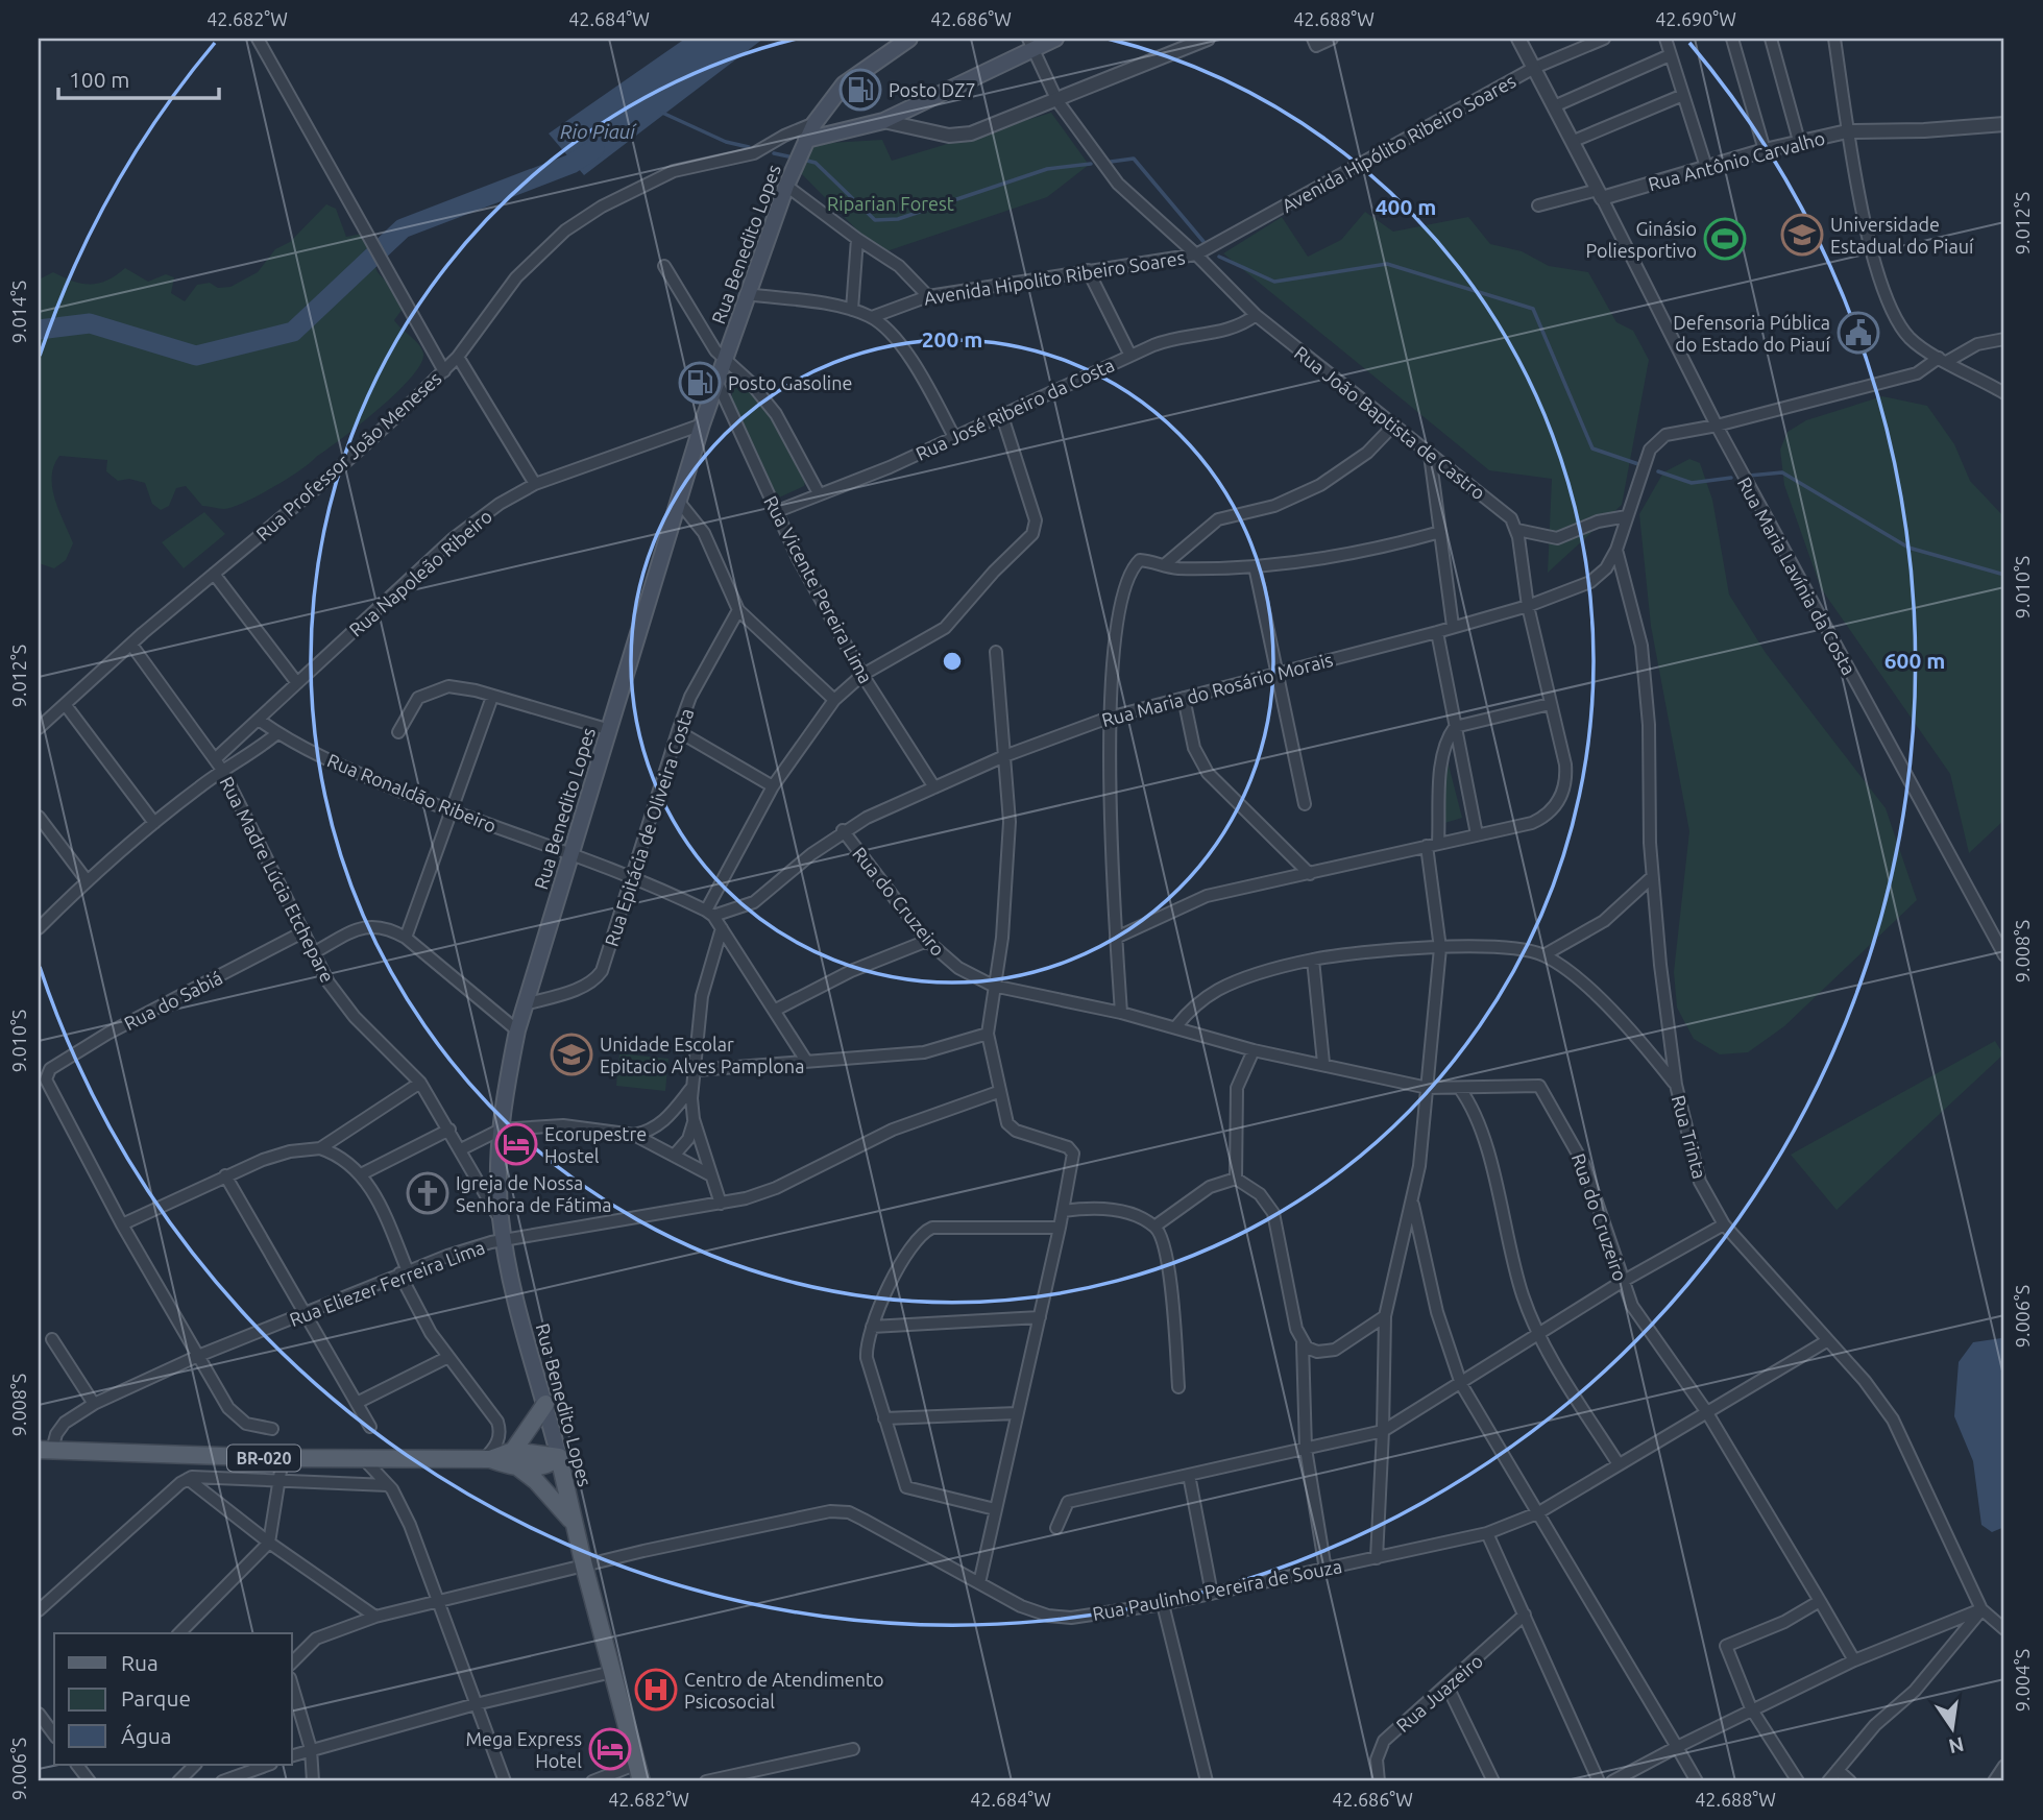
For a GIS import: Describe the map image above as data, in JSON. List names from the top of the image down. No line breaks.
{"streets":{"main road":["Rua Benedito Lopes","BR-020"],"street":["Avenida Hipólito Ribeiro Soares","Rua Antônio Carvalho","Avenida Hipolito Ribeiro Soares","Rua José Ribeiro da Costa","Rua João Baptista de Castro","Rua Professor João Meneses","Rua Napoleão Ribeiro","Rua Maria Lavínia da Costa","Rua Vicente Pereira Lima","Rua Maria do Rosário Morais","Rua Ronaldão Ribeiro","Rua Epitácia de Oliveira Costa","Rua Madre Lúcia Etchepare","Rua do Cruzeiro","Rua do Sabiá","Rua Trinta","Rua Eliezer Ferreira Lima","Rua Paulinho Pereira de Souza","Rua Juazeiro"]},"crossings":[["Avenida Hipólito Ribeiro Soares","Avenida Hipolito Ribeiro Soares"],["Avenida Hipólito Ribeiro Soares","Rua João Baptista de Castro"],["Rua Antônio Carvalho","Rua Maria Lavínia da Costa"],["Rua Benedito Lopes","Rua Professor João Meneses"],["Rua Benedito Lopes","Rua Napoleão Ribeiro"],["Rua Benedito Lopes","Rua Vicente Pereira Lima"],["Rua Benedito Lopes","Rua Ronaldão Ribeiro"],["Rua Benedito Lopes","Rua Epitácia de Oliveira Costa"],["Rua Benedito Lopes","Rua Madre Lúcia Etchepare"],["Rua Benedito Lopes","Rua Eliezer Ferreira Lima"],["Rua Benedito Lopes","BR-020"],["Rua Benedito Lopes","Rua Paulinho Pereira de Souza"],["Avenida Hipolito Ribeiro Soares","Rua João Baptista de Castro"],["Rua José Ribeiro da Costa","Rua João Baptista de Castro"],["Rua José Ribeiro da Costa","Rua Vicente Pereira Lima"],["Rua Professor João Meneses","Rua Madre Lúcia Etchepare"],["Rua Napoleão Ribeiro","Rua Ronaldão Ribeiro"],["Rua Napoleão Ribeiro","Rua Madre Lúcia Etchepare"],["Rua Maria Lavínia da Costa","Rua Maria do Rosário Morais"],["Rua Vicente Pereira Lima","Rua Maria do Rosário Morais"],["Rua Maria do Rosário Morais","Rua Ronaldão Ribeiro"],["Rua Maria do Rosário Morais","Rua do Cruzeiro"],["Rua Maria do Rosário Morais","Rua Trinta"],["Rua Ronaldão Ribeiro","Rua Epitácia de Oliveira Costa"],["Rua Madre Lúcia Etchepare","Rua do Sabiá"],["Rua do Cruzeiro","Rua Paulinho Pereira de Souza"],["Rua Trinta","Rua Paulinho Pereira de Souza"],["Rua Eliezer Ferreira Lima","BR-020"]],"water":["Rio Piauí"],"parks":["Riparian Forest"],"places":{"fuel station":["Posto DZ7","Posto Gasoline"],"school or university":["Universidade Estadual do Piauí","Unidade Escolar Epitacio Alves Pamplona"],"sports":["Ginásio Poliesportivo"],"public building":["Defensoria Pública do Estado do Piauí"],"hotel":["Ecorupestre Hostel","Mega Express Hotel"],"church":["Igreja de Nossa Senhora de Fátima"],"hospital":["Centro de Atendimento Psicosocial"]},"legend":["Rua","Parque","Água"],"scale_bar":"100 m","north":"bottom","coordinates":["42.682°W","42.684°W","42.686°W","42.688°W","42.690°W","9.012°S","9.014°S","9.010°S","9.008°S","9.006°S","9.004°S"],"rings":["400 m","200 m","600 m"]}
